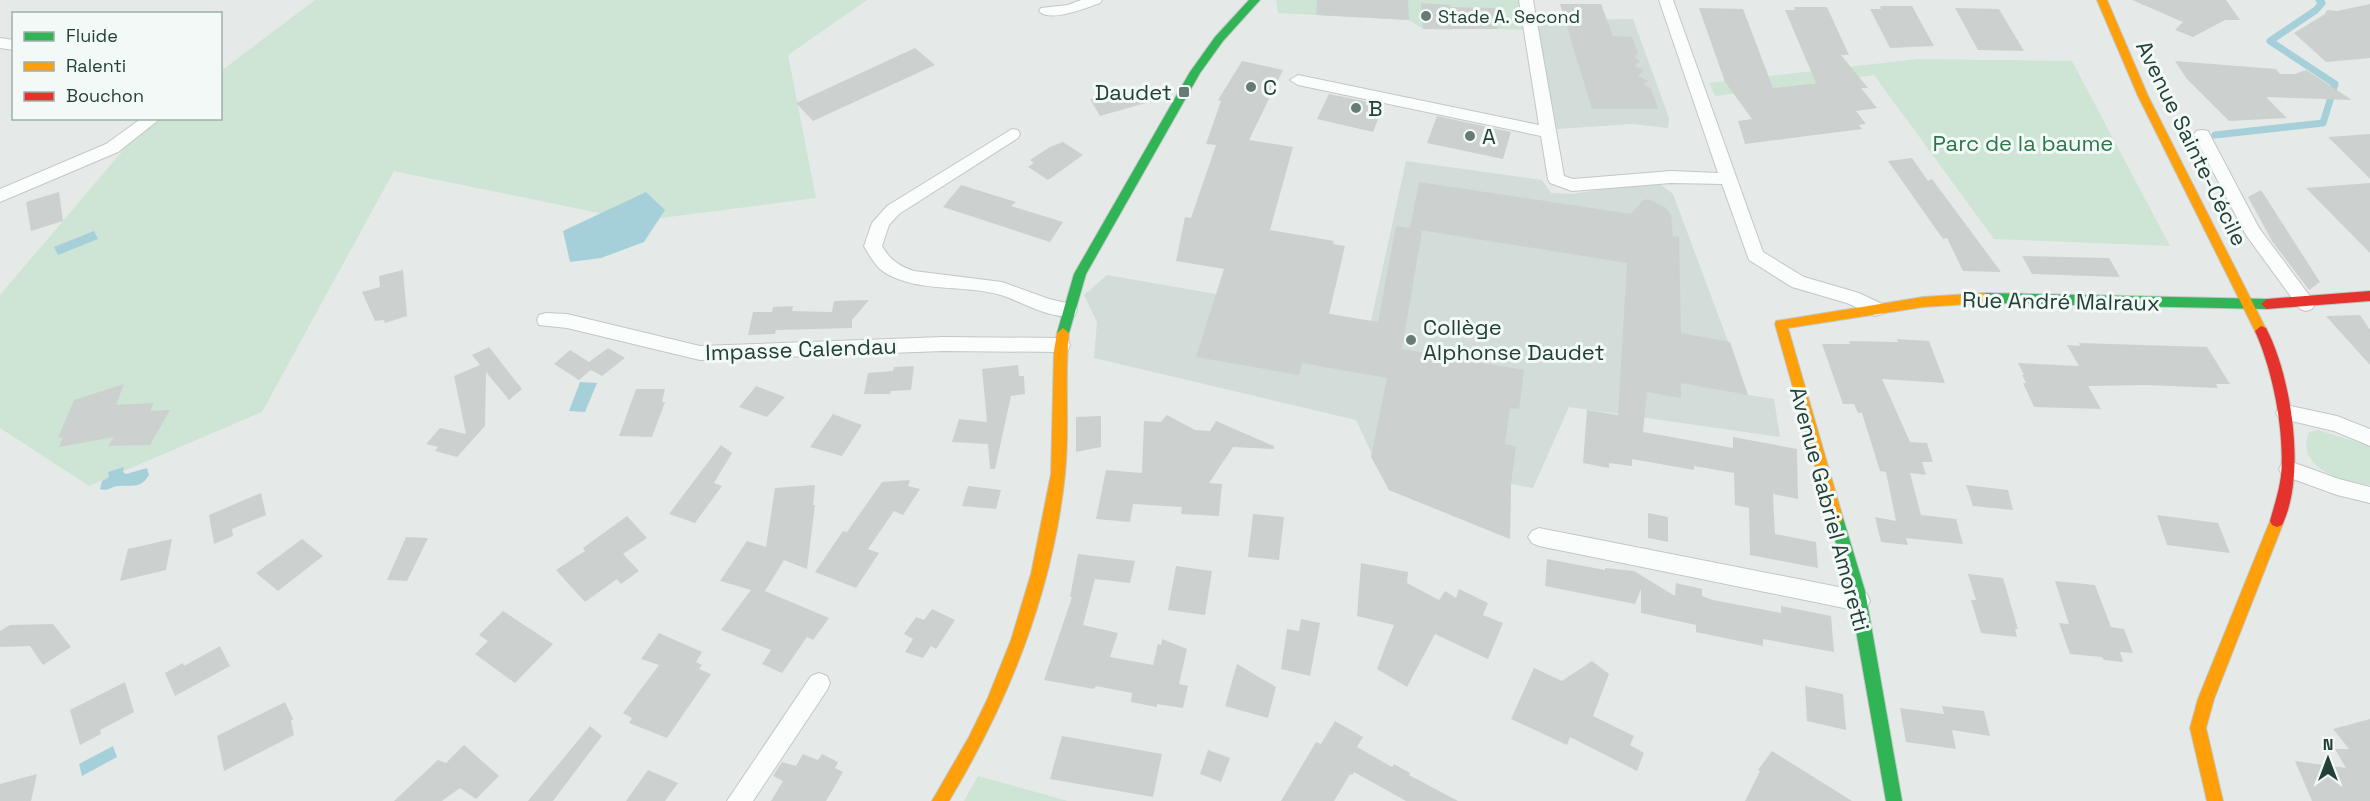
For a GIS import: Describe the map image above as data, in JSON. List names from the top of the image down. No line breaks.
{"streets":{"main road":["Avenue Sainte-Cécile","Rue André Malraux","Avenue Gabriel Amoretti"],"street":["Impasse Calendau"]},"crossings":[["Avenue Sainte-Cécile","Rue André Malraux"],["Rue André Malraux","Avenue Gabriel Amoretti"]],"parks":["Parc de la baume"],"places":{"other":["Stade A. Second","C","B","A","Collège Alphonse Daudet"],"transit":["Daudet"]},"legend":["Fluide","Ralenti","Bouchon"],"north":"top"}
